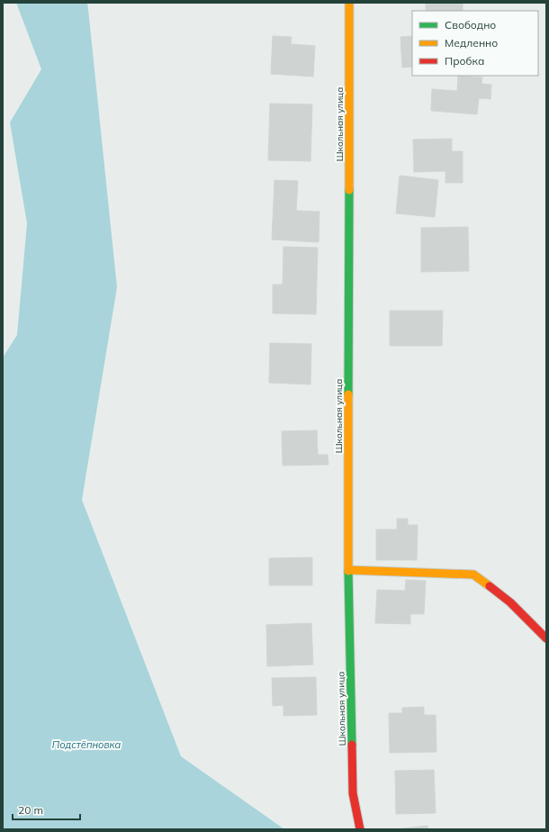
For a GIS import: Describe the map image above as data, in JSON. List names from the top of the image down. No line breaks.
{"streets":{"street":["Школьная улица"]},"water":["Подстёпновка"],"legend":["Свободно","Медленно","Пробка"],"scale_bar":"20 m"}
